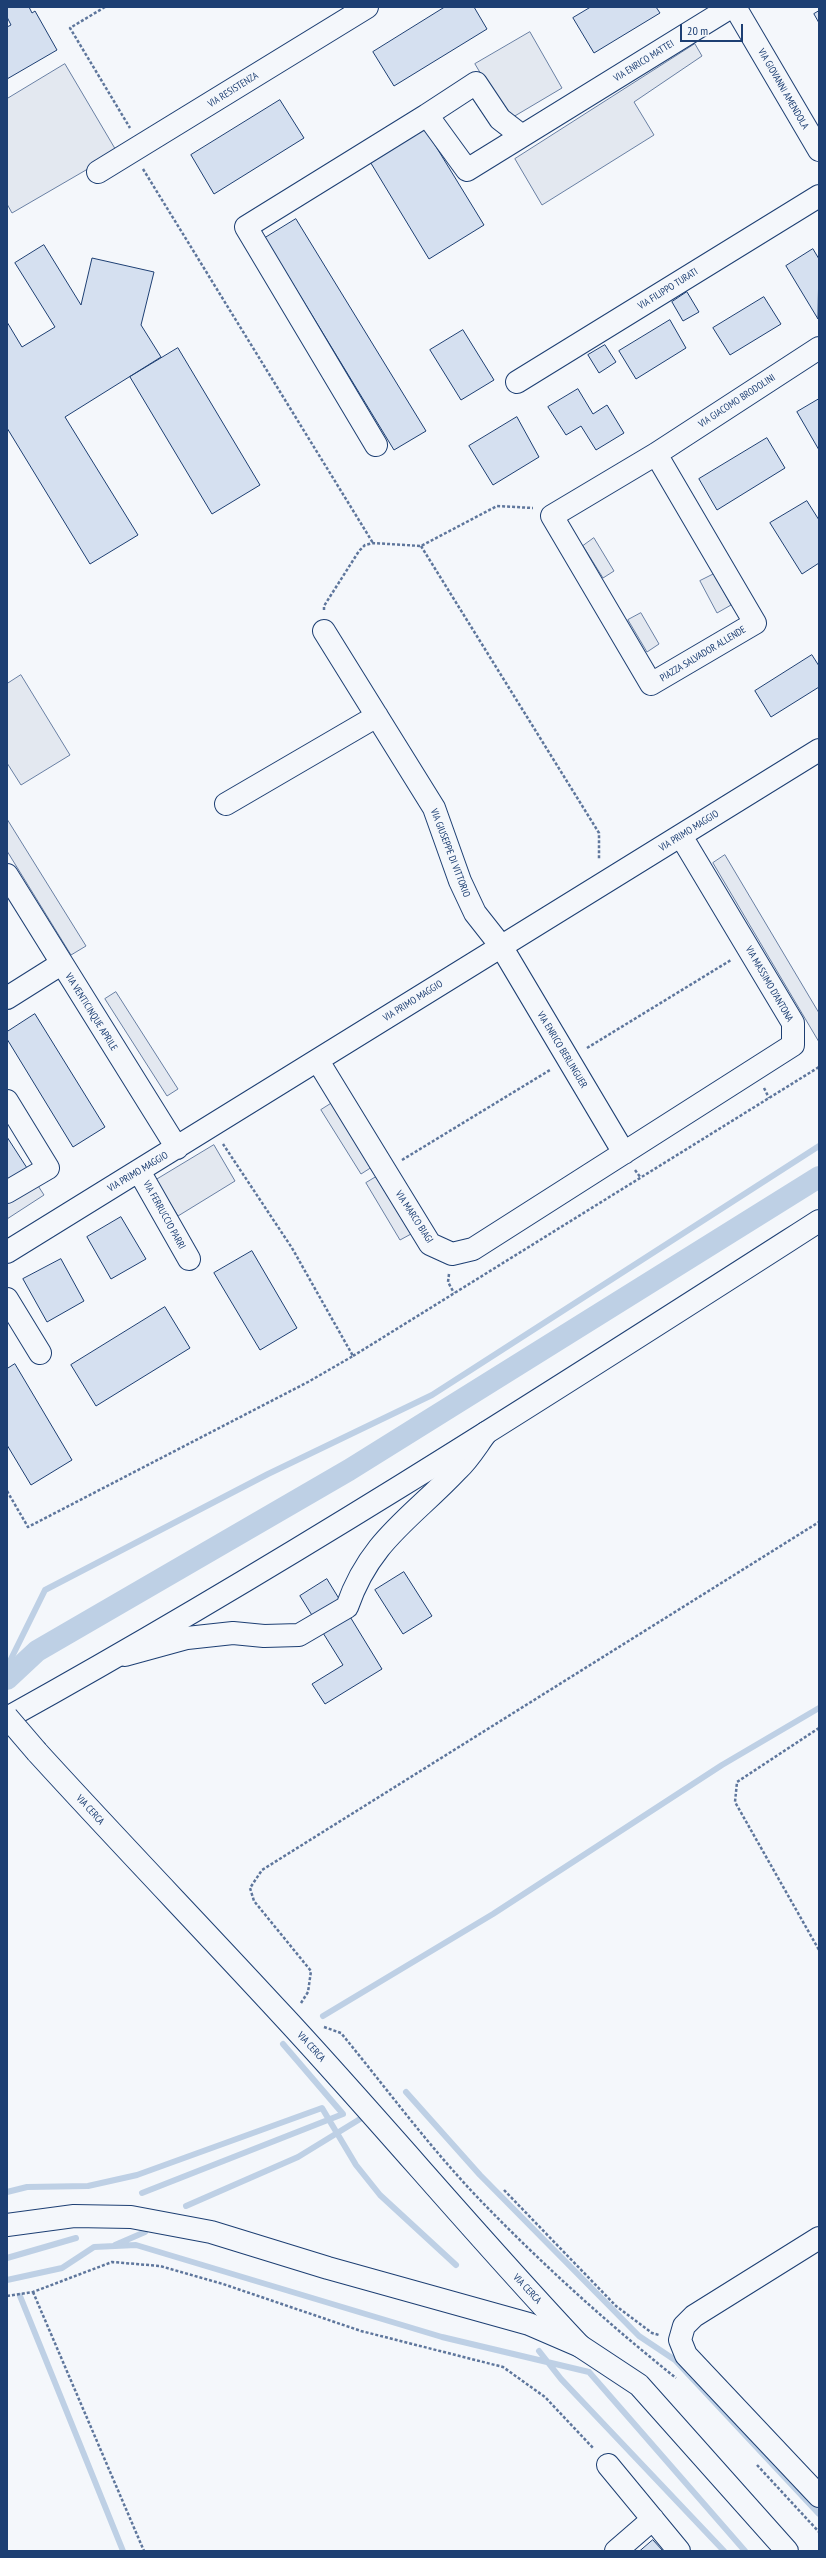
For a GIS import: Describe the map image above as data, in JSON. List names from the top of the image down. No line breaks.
{"streets":{"main road":["VIA ENRICO MATTEI","VIA GIOVANNI AMENDOLA","VIA RESISTENZA","VIA FILIPPO TURATI","VIA GIACOMO BRODOLINI","PIAZZA SALVADOR ALLENDE","VIA PRIMO MAGGIO","VIA GIUSEPPE DI VITTORIO","VIA MASSIMO D'ANTONA","VIA VENTICINQUE APRILE","VIA ENRICO BERLINGUER","VIA FERRUCCIO PARRI","VIA MARCO BIAGI","VIA CERCA"]},"crossings":[["VIA GIACOMO BRODOLINI","PIAZZA SALVADOR ALLENDE"],["VIA PRIMO MAGGIO","VIA GIUSEPPE DI VITTORIO"],["VIA PRIMO MAGGIO","VIA MASSIMO D'ANTONA"],["VIA PRIMO MAGGIO","VIA VENTICINQUE APRILE"],["VIA PRIMO MAGGIO","VIA ENRICO BERLINGUER"],["VIA PRIMO MAGGIO","VIA FERRUCCIO PARRI"],["VIA PRIMO MAGGIO","VIA MARCO BIAGI"],["VIA GIUSEPPE DI VITTORIO","VIA ENRICO BERLINGUER"],["VIA MASSIMO D'ANTONA","VIA ENRICO BERLINGUER"],["VIA MASSIMO D'ANTONA","VIA MARCO BIAGI"],["VIA ENRICO BERLINGUER","VIA MARCO BIAGI"]],"scale_bar":"20 m"}
